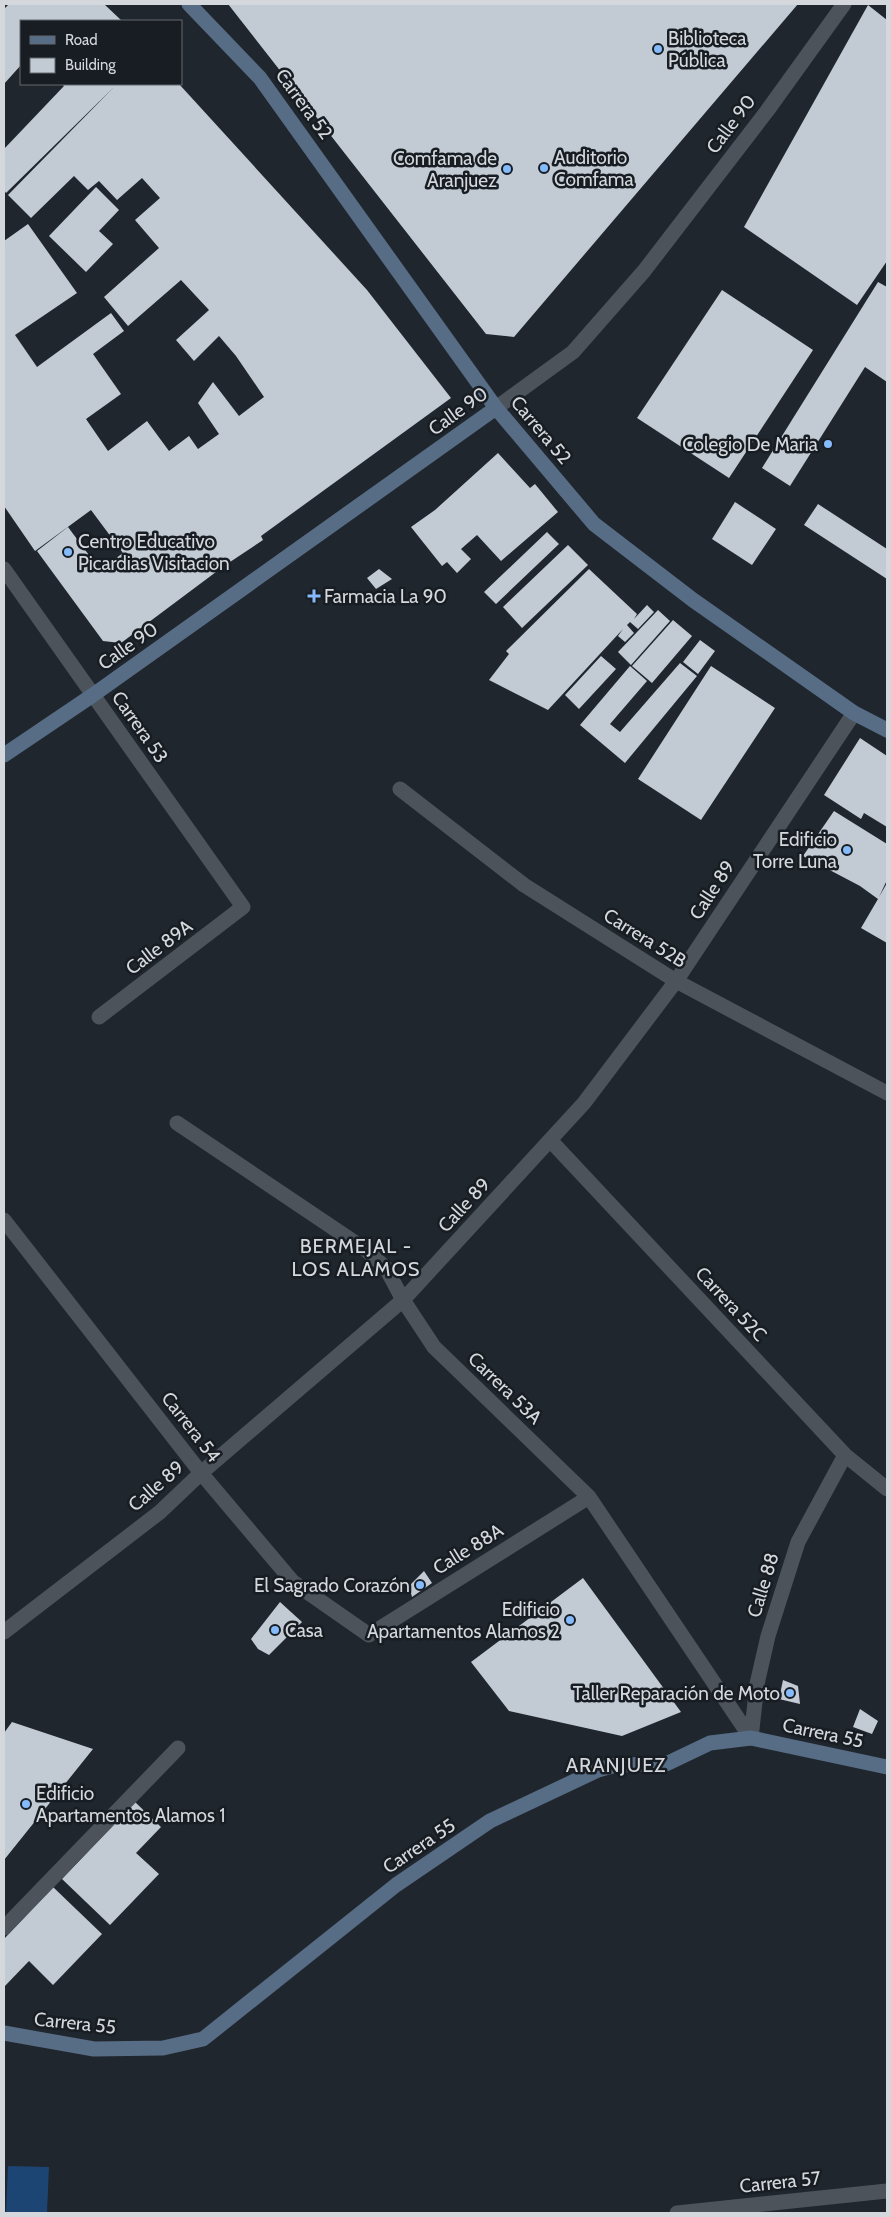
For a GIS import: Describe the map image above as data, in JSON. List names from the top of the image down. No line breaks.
{"streets":{"street":["Carrera 52","Calle 90","Carrera 53","Calle 89","Carrera 52B","Calle 89A","Carrera 52C","Carrera 53A","Carrera 54","Calle 88A","Calle 88","Carrera 55","Carrera 57"]},"crossings":[["Carrera 52","Calle 90"],["Carrera 52","Calle 89"],["Calle 90","Carrera 53"],["Carrera 53","Calle 89A"],["Calle 89","Carrera 52B"],["Calle 89","Carrera 52C"],["Calle 89","Carrera 53A"],["Calle 89","Carrera 54"],["Carrera 52C","Calle 88"],["Carrera 53A","Calle 88A"],["Carrera 53A","Calle 88"],["Carrera 53A","Carrera 55"],["Carrera 54","Calle 88A"],["Calle 88","Carrera 55"]],"districts":["BERMEJAL - LOS ALAMOS","ARANJUEZ"],"places":{"other":["Biblioteca Pública","Auditorio Comfama","Comfama de Aranjuez","Colegio De Maria","Centro Educativo Picardias Visitacion","Edificio Torre Luna","El Sagrado Corazón","Edificio Apartamentos Alamos 2","Casa","Taller Reparación de Moto","Edificio Apartamentos Alamos 1"],"health":["Farmacia La 90"]},"legend":["Road","Building"]}
